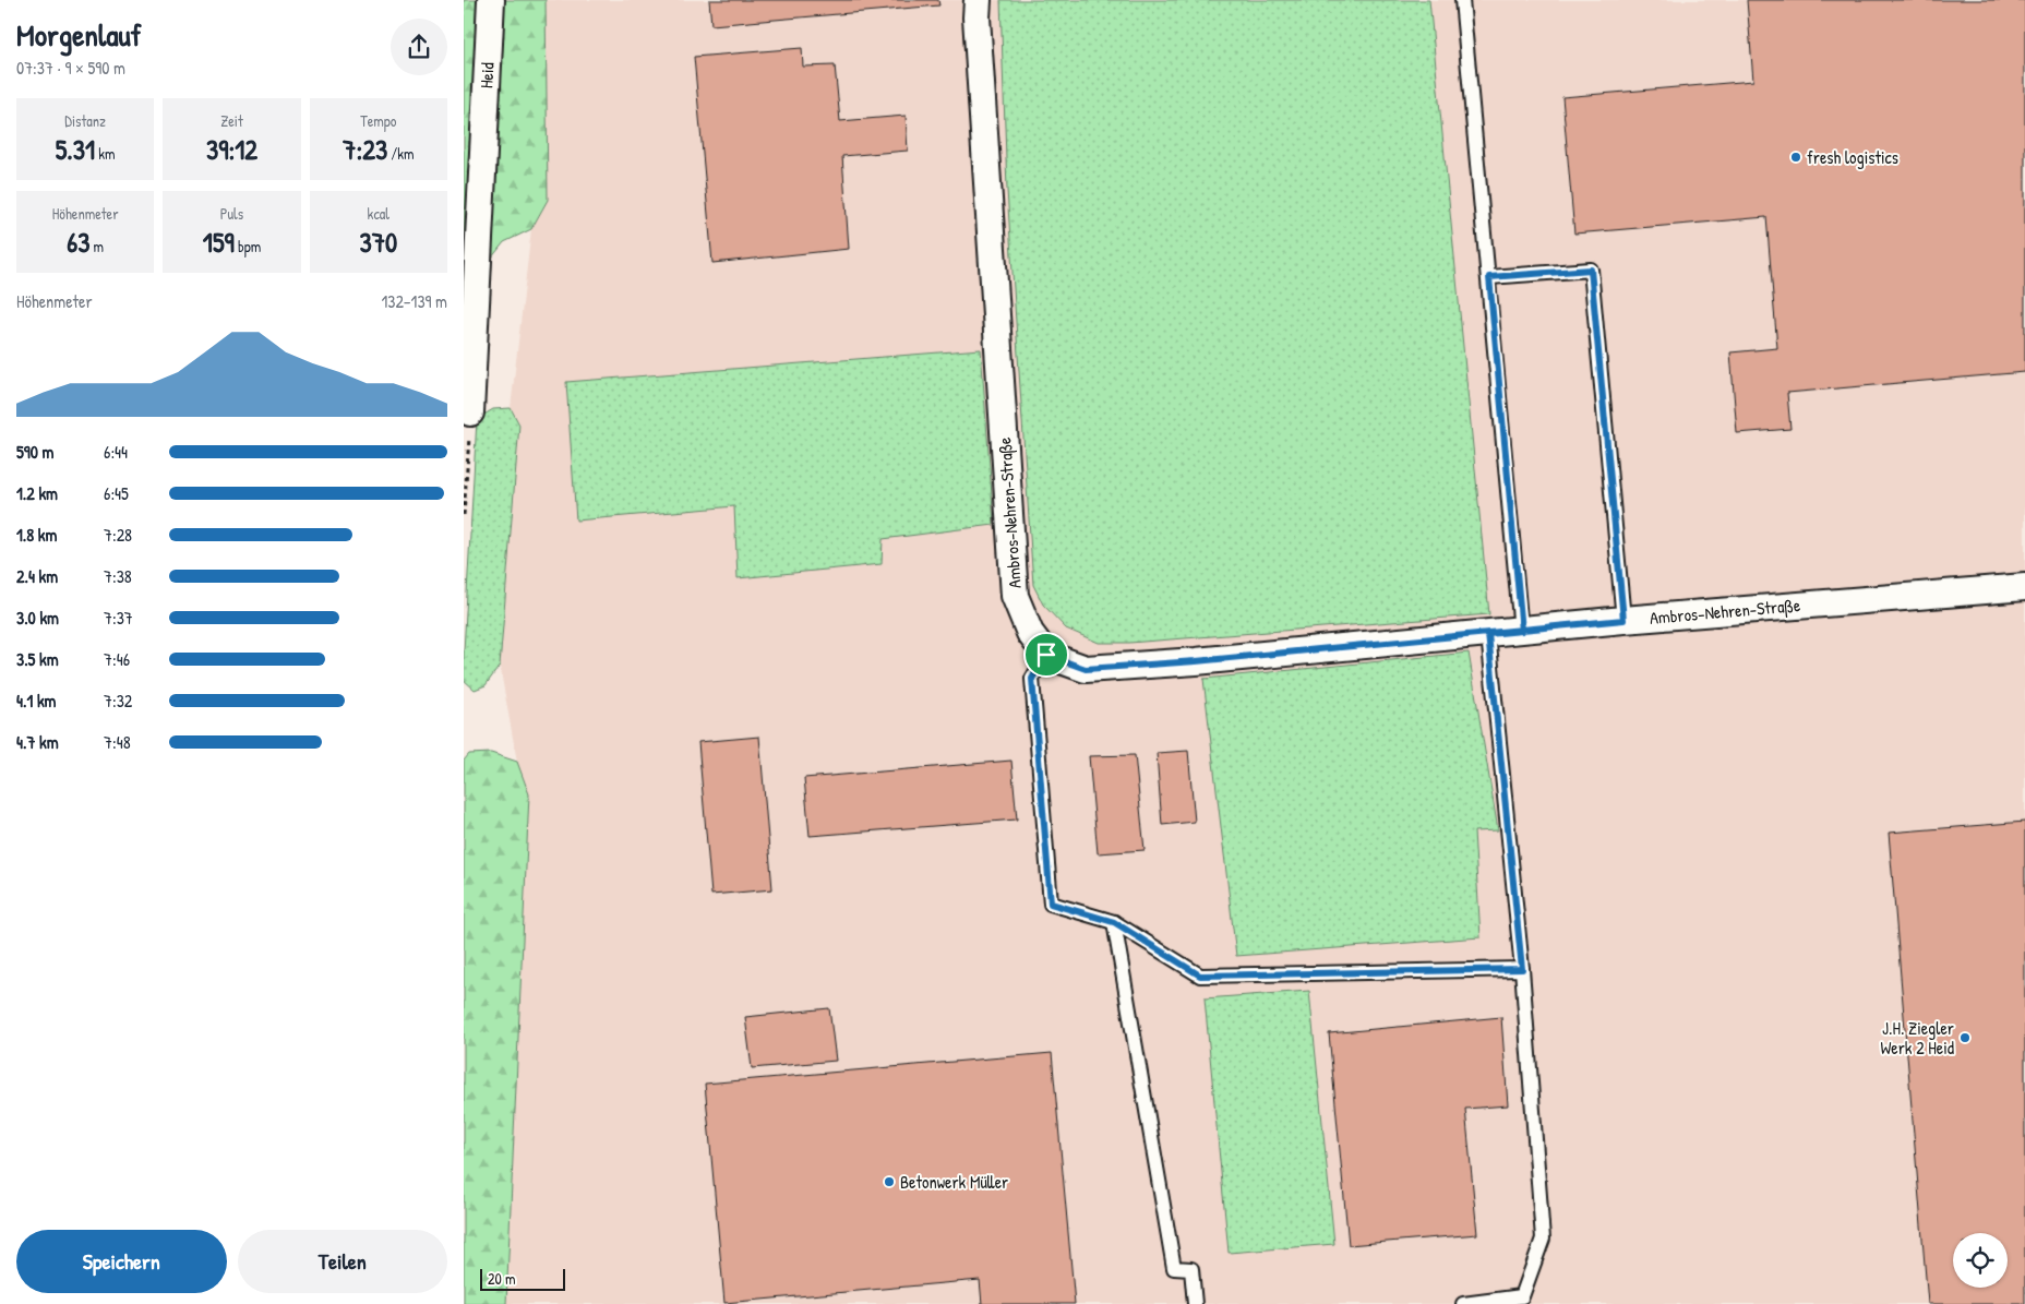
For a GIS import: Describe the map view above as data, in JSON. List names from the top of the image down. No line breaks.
{"streets":{"street":["Heid","Ambros-Nehren-Straße"]},"places":["fresh logistics","J.H. Ziegler Werk 2 Heid","Betonwerk Müller"],"scale_bar":"20 m","page":{"heading":["Morgenlauf","07:37 · 9 × 590 m"],"stats":[["Distanz","5.31 km"],["Zeit","39:12"],["Tempo","7:23 /km"],["Höhenmeter","63 m"],["Puls","159 bpm"],["kcal","370"]],"chart":["Höhenmeter","132–139 m"],"list":[{"name":"590 m","note":"6:44"},{"name":"1.2 km","note":"6:45"},{"name":"1.8 km","note":"7:28"},{"name":"2.4 km","note":"7:38"},{"name":"3.0 km","note":"7:37"},{"name":"3.5 km","note":"7:46"},{"name":"4.1 km","note":"7:32"},{"name":"4.7 km","note":"7:48"}],"buttons":["Speichern","Teilen"],"scale":"20 m"}}
